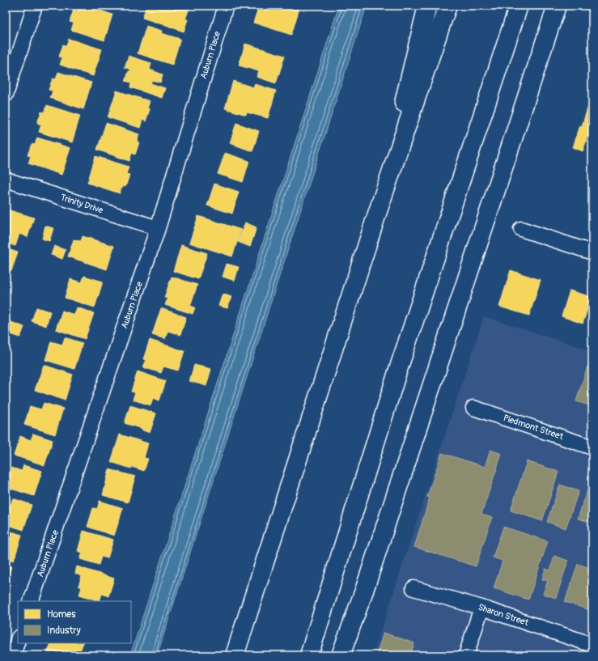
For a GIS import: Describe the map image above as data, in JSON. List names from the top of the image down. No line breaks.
{"streets":{"street":["Auburn Place","Trinity Drive","Piedmont Street","Sharon Street"]},"crossings":[["Auburn Place","Trinity Drive"]],"legend":["Homes","Industry"]}
